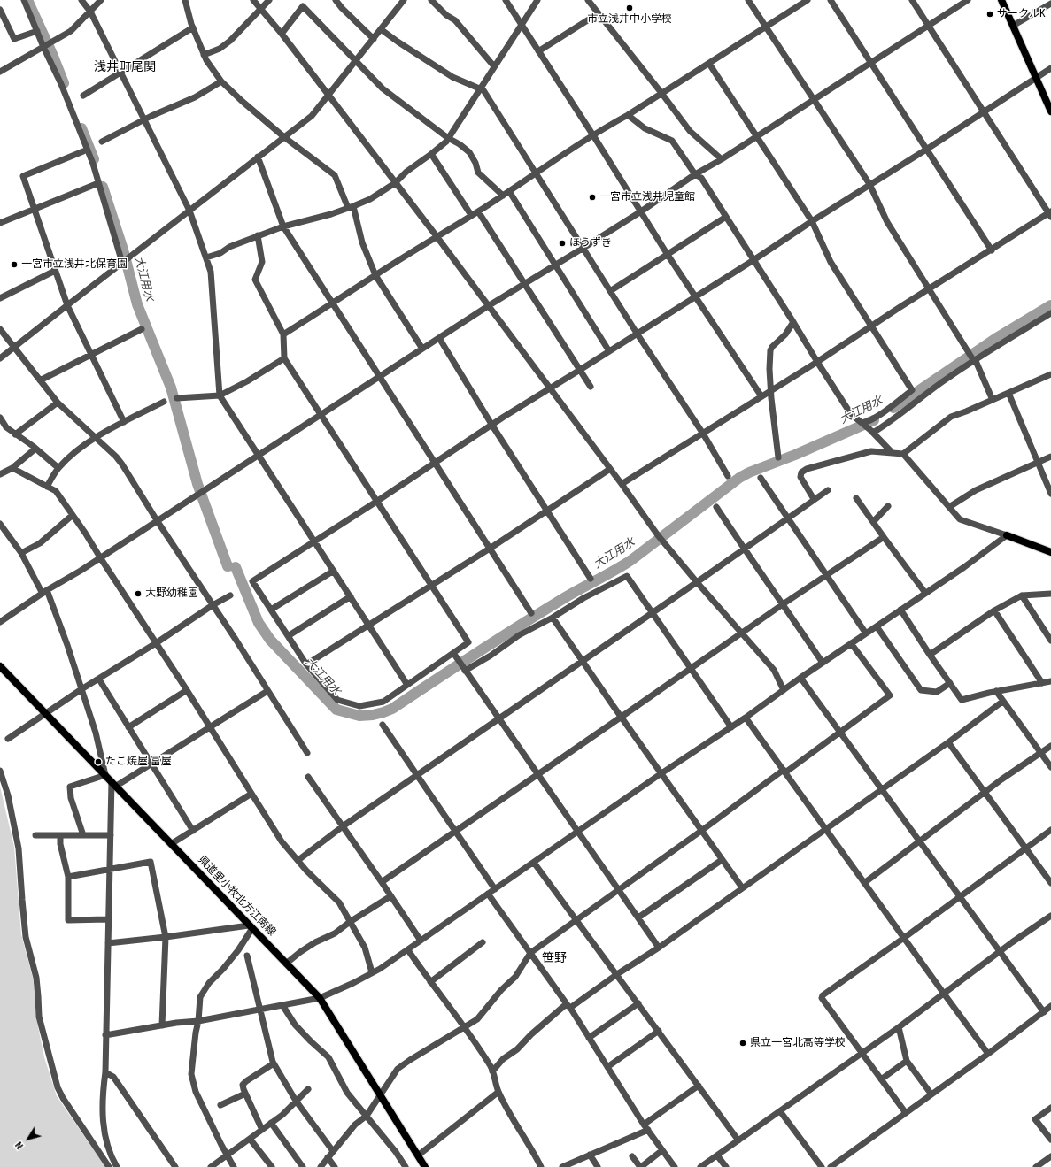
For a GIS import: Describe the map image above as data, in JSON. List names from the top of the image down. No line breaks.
{"streets":{"main road":["県道里小牧北方江南線"]},"districts":["浅井町尾関","笹野"],"water":["大江用水"],"places":["市立浅井中小学校","サークルK","一宮市立浅井児童館","ほうずき","一宮市立浅井北保育園","大野幼稚園","たこ焼屋 富屋","県立一宮北高等学校"],"north":"bottom left"}
